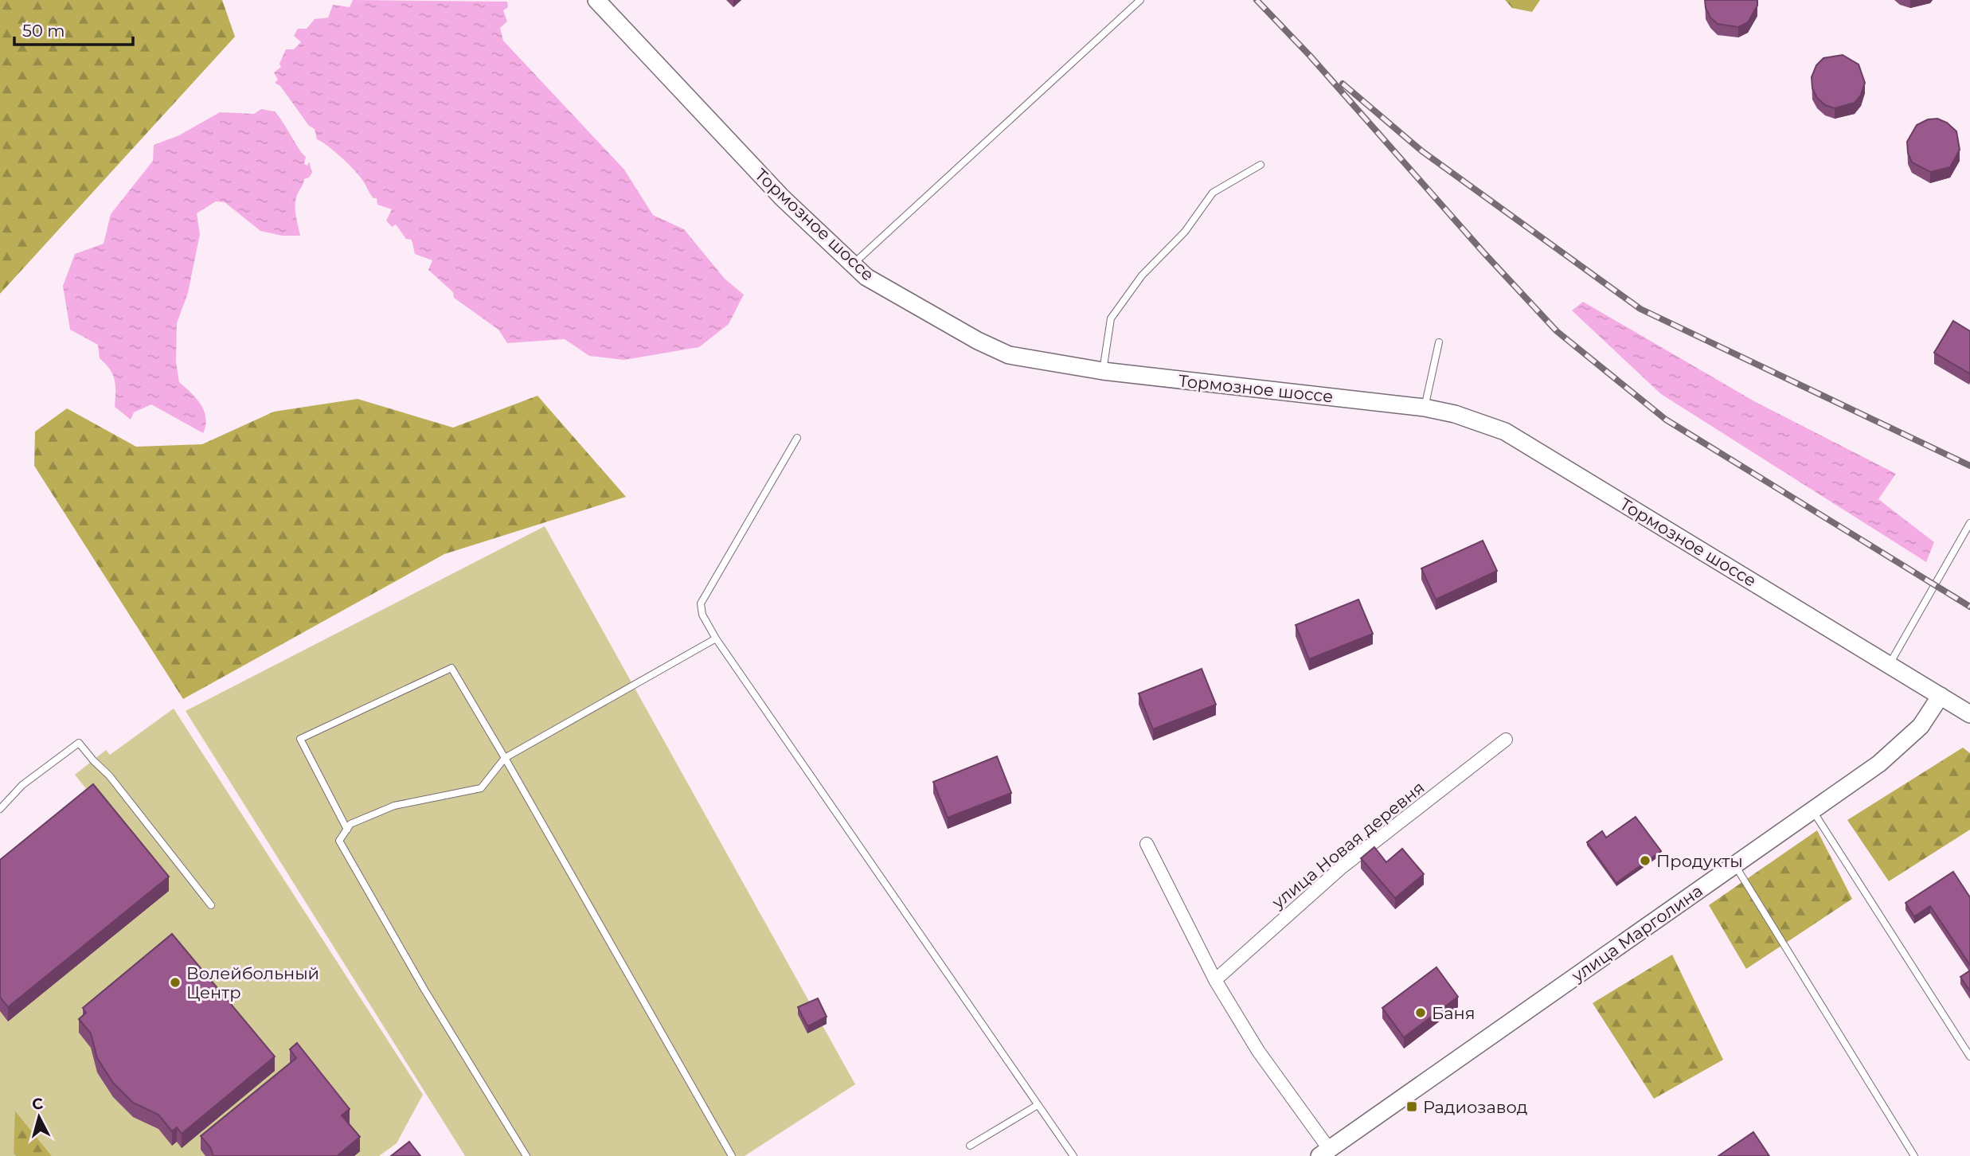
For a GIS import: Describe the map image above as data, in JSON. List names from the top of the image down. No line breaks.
{"streets":{"street":["Тормозное шоссе","улица Новая деревня","улица Марголина"]},"crossings":[["Тормозное шоссе","улица Марголина"]],"places":{"other":["Продукты","Волейбольный Центр","Баня"],"transit":["Радиозавод"]},"scale_bar":"50 m","north":"top"}
